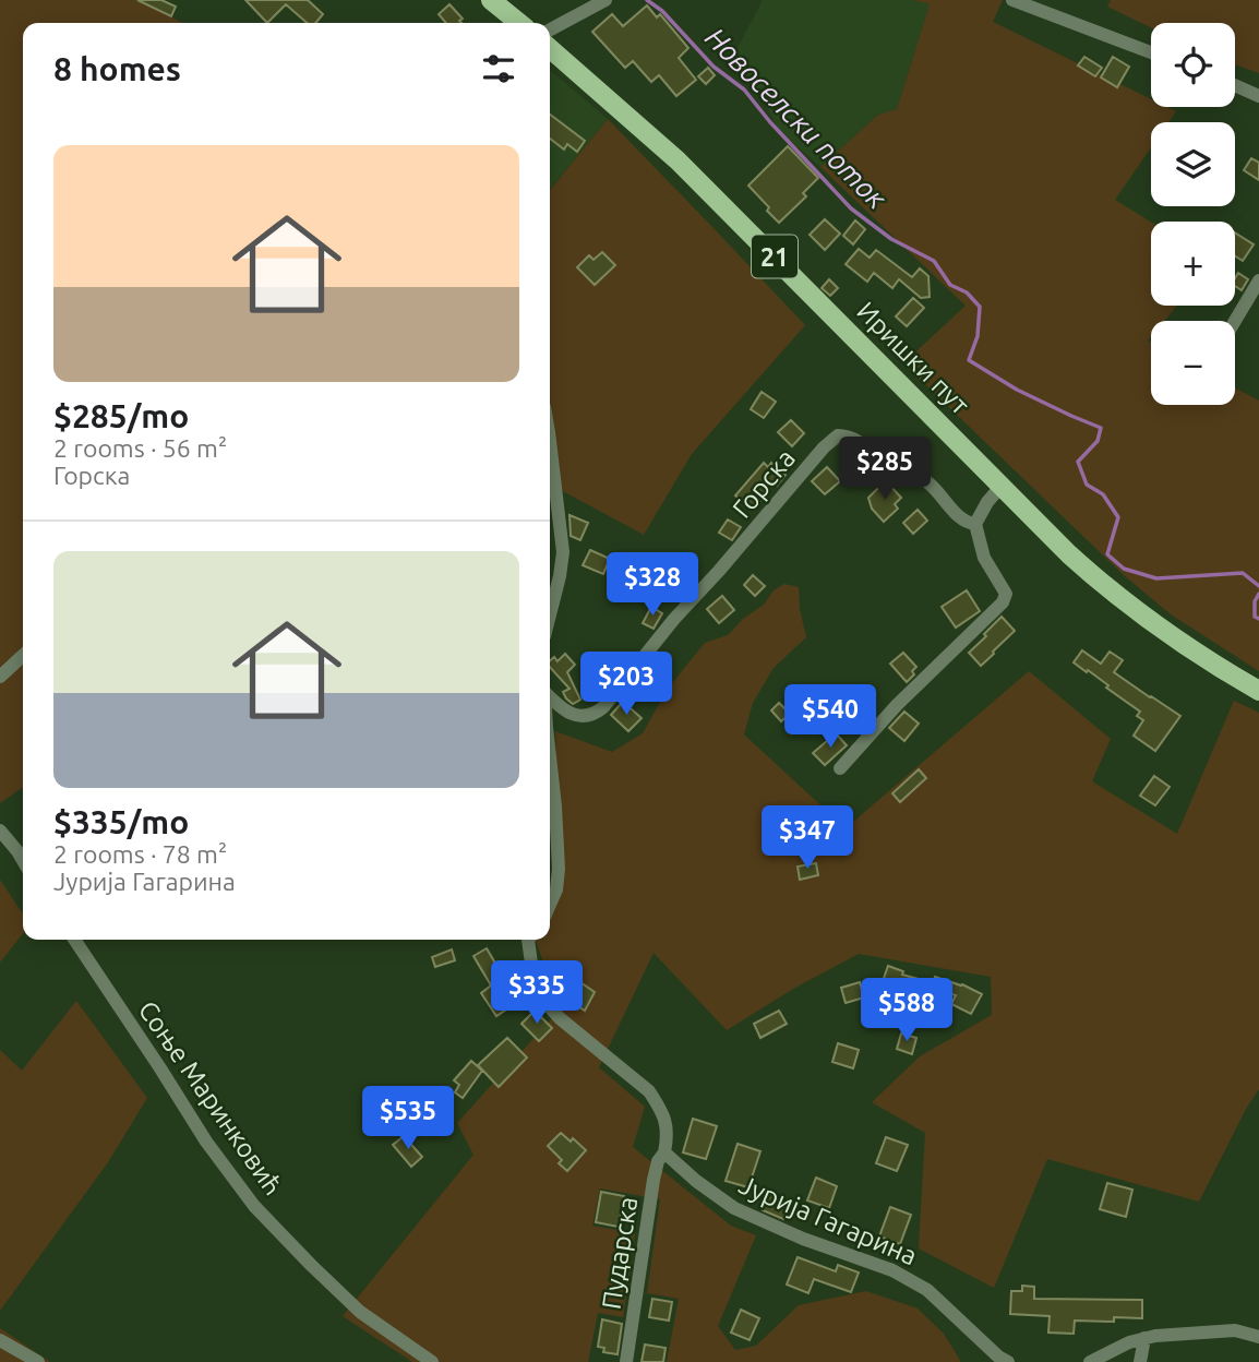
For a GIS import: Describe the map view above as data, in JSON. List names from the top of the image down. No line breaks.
{"streets":{"main road":["21","Иришки пут"],"street":["Горска","Соње Маринковић","Јурија Гагарина","Пударска"]},"crossings":[["Јурија Гагарина","Пударска"]],"water":["Новоселски поток"],"page":{"map_buttons":["+","−"],"heading":"8 homes","list":[{"name":"$285/mo","note":"2 rooms · 56 m² · Горска"},{"name":"$335/mo","note":"2 rooms · 78 m² · Јурија Гагарина"}],"price":["$285","$328","$203","$540","$347","$335","$588","$535"]}}
